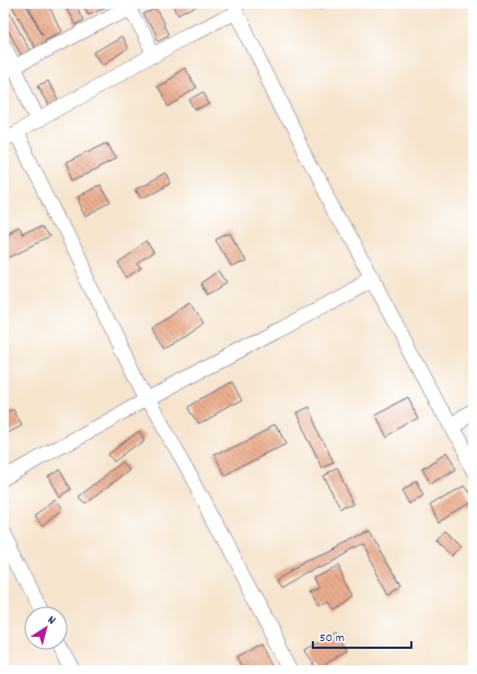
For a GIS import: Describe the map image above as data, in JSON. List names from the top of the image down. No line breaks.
{"scale_bar":"50 m","north":"top right"}
